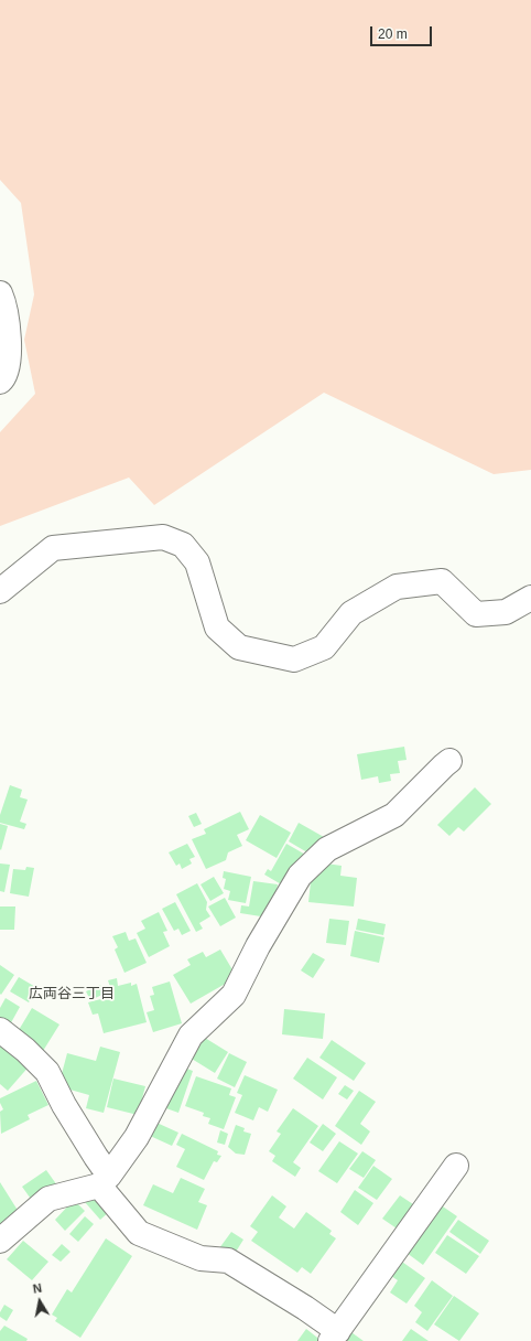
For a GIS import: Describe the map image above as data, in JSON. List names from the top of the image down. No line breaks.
{"districts":["広両谷三丁目"],"scale_bar":"20 m","north":"top"}
